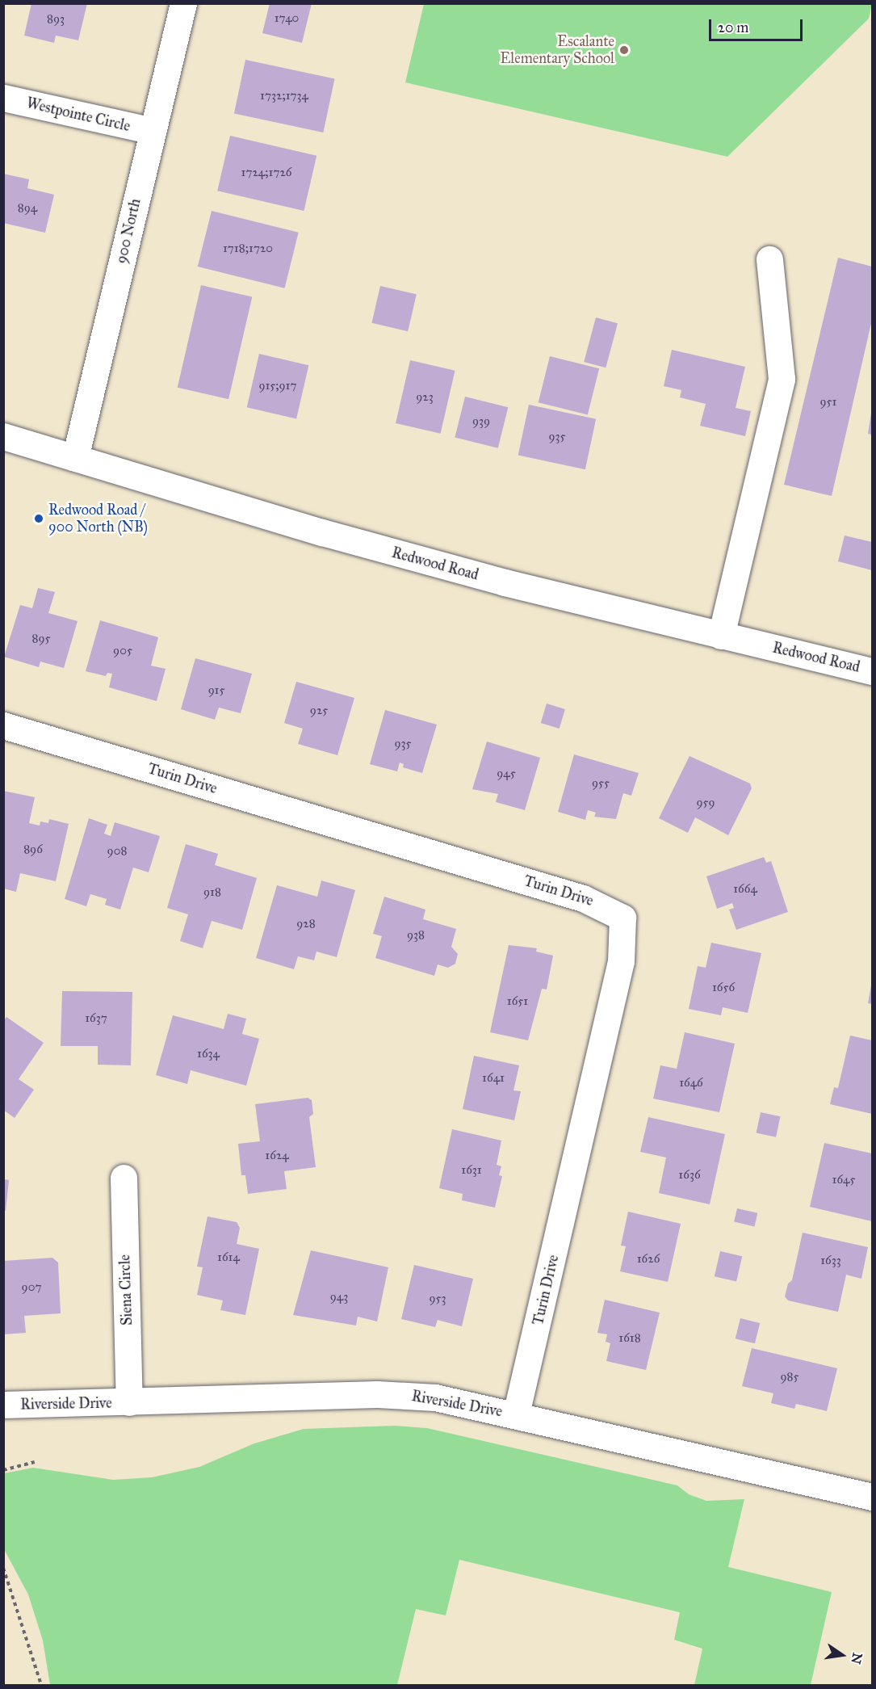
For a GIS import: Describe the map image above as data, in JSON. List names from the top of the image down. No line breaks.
{"streets":{"street":["Westpointe Circle","900 North","Redwood Road","Turin Drive","Siena Circle","Riverside Drive"]},"crossings":[["Westpointe Circle","900 North"],["900 North","Redwood Road"],["Turin Drive","Riverside Drive"],["Siena Circle","Riverside Drive"]],"places":["Escalante Elementary School","Redwood Road / 900 North (NB)"],"house_numbers":["1740","893","1732;1734","1724;1726","894","1718;1720","915;917","923","951","939","935","895","905","915","925","935","945","955","959","896","908","1664","918","928","938","1656","1651","1637","1634","1641","1646","1624","1631","1636","1645","1614","1626","1633","907","943","953","1618","985"],"scale_bar":"20 m","north":"right"}
